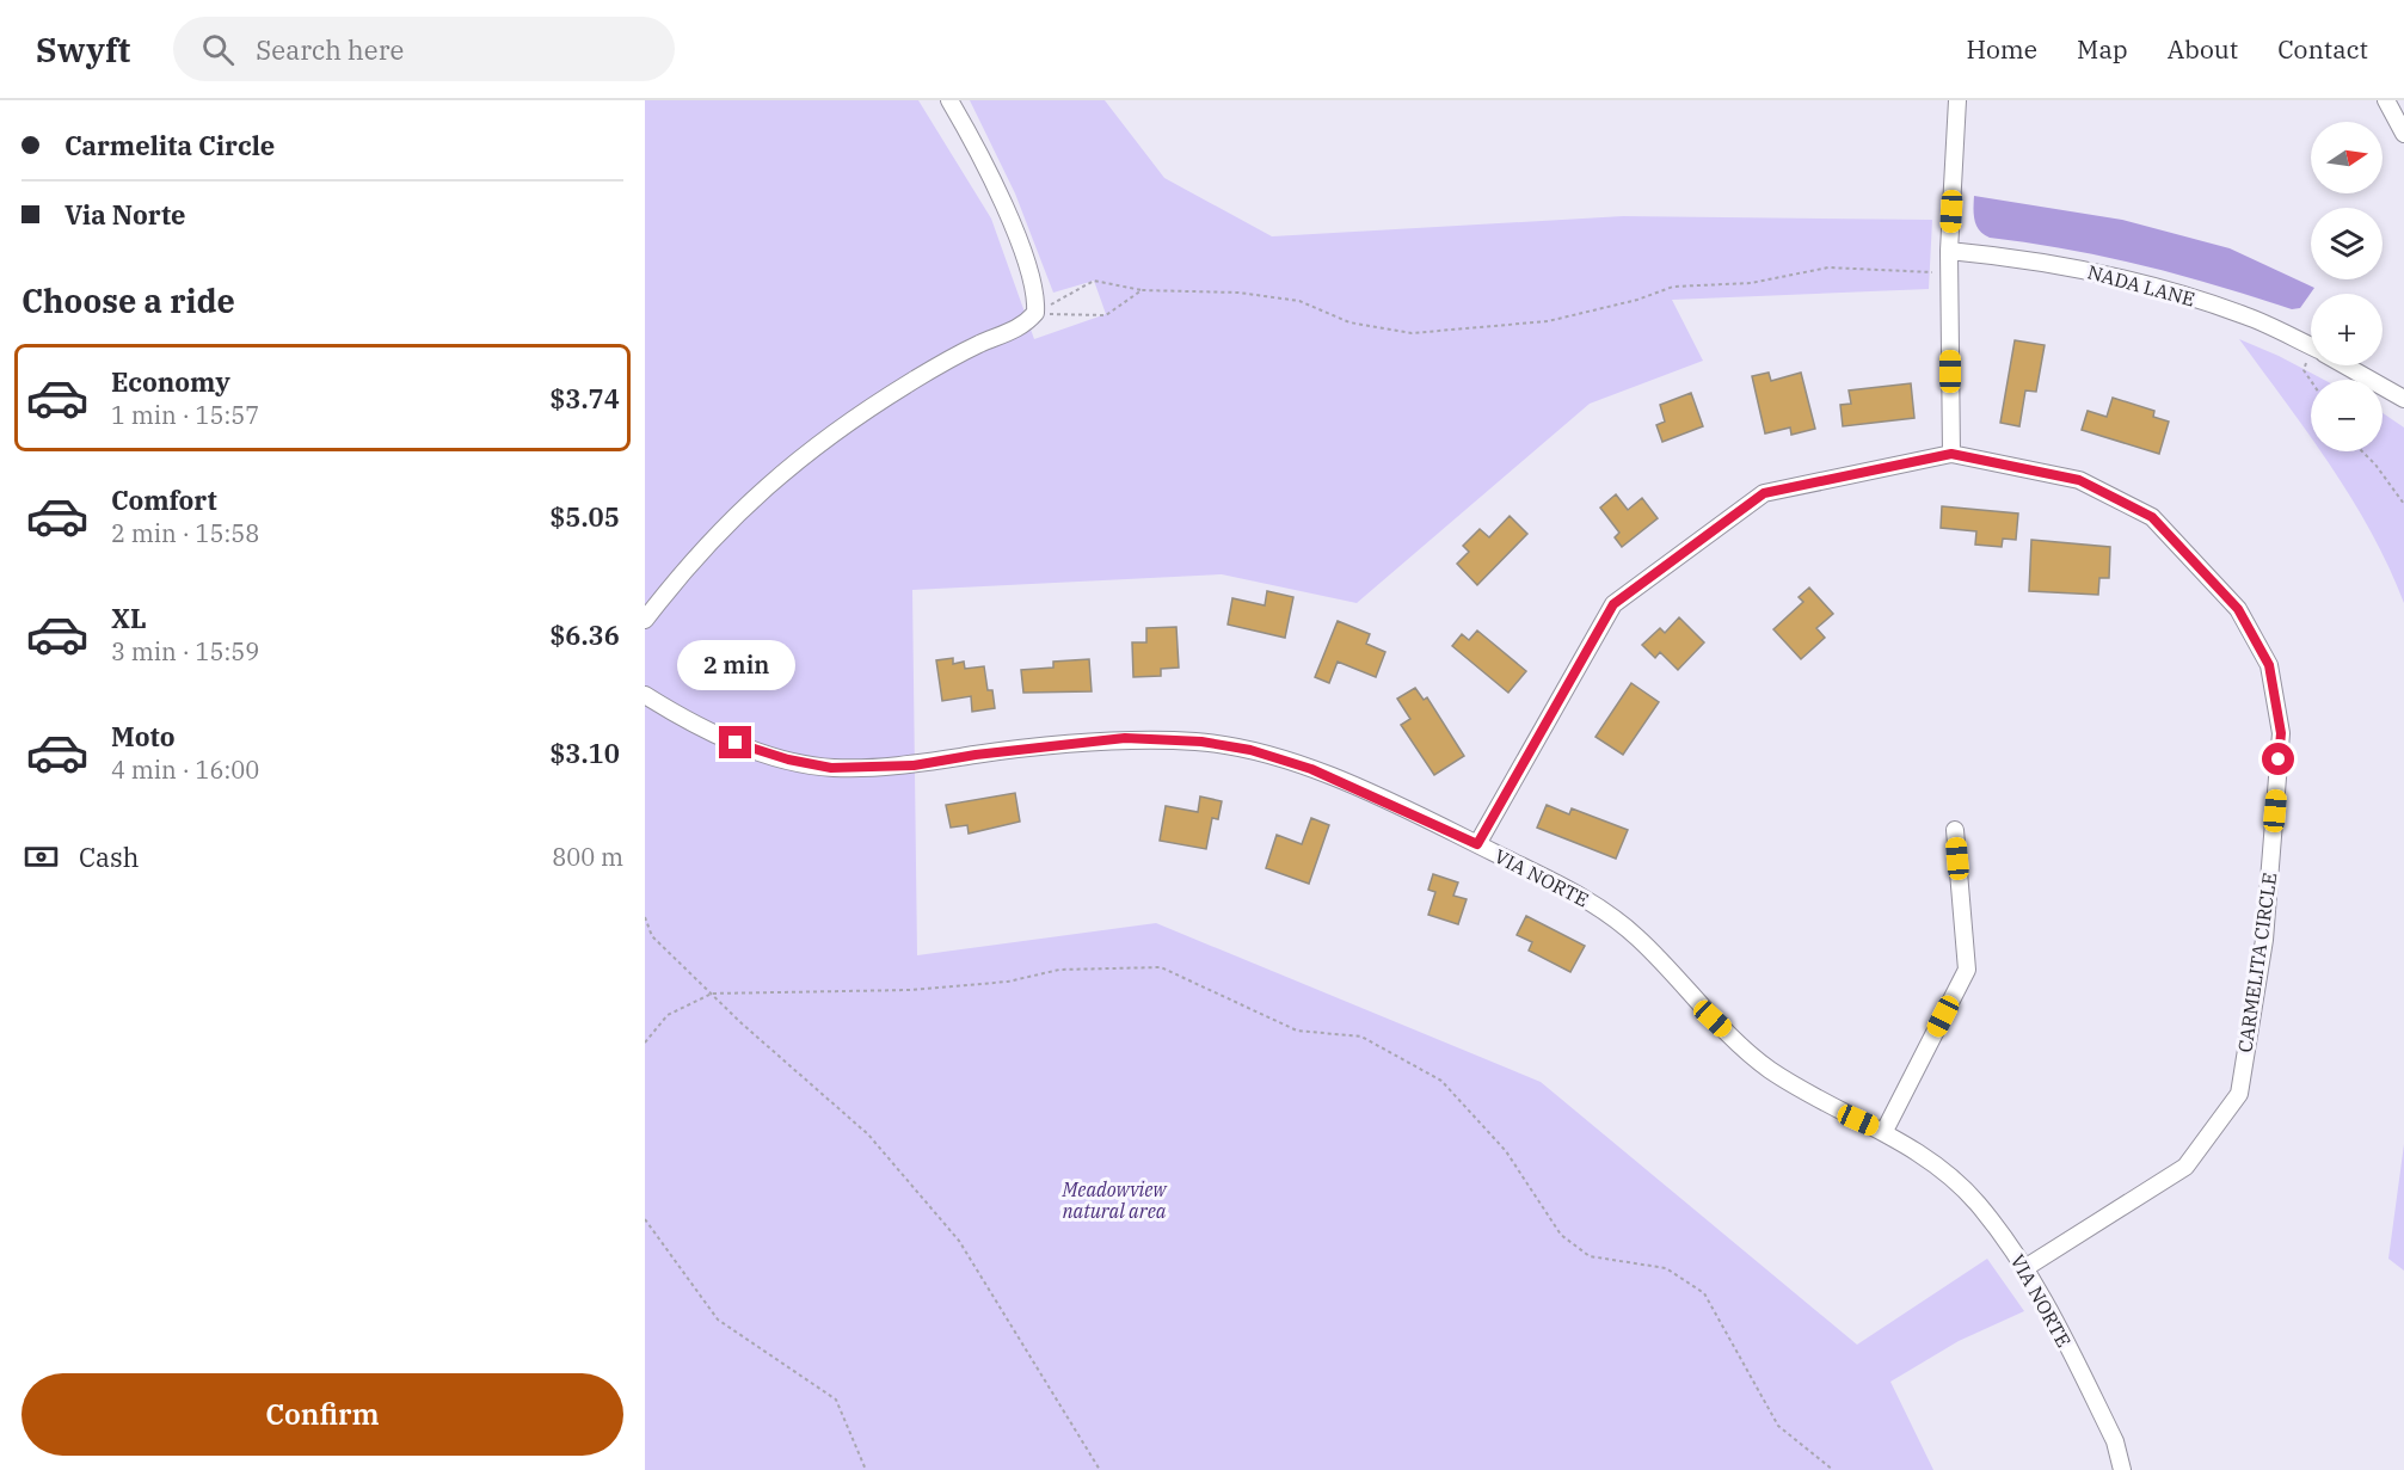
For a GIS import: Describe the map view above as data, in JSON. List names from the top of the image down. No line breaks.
{"streets":{"street":["NADA LANE","VIA NORTE","CARMELITA CIRCLE"]},"crossings":[["VIA NORTE","CARMELITA CIRCLE"]],"parks":["Meadowview natural area"],"north":"right","page":{"header":"Swyft","search":"Search here","nav":["Home","Map","About","Contact"],"banner":["Carmelita Circle","Via Norte"],"map_buttons":["+","−"],"heading":"Choose a ride","list":[{"name":"Economy","note":"1 min · 15:57","value":"$3.74"},{"name":"Comfort","note":"2 min · 15:58","value":"$5.05"},{"name":"XL","note":"3 min · 15:59","value":"$6.36"},{"name":"Moto","note":"4 min · 16:00","value":"$3.10"}],"bubble":"2 min","pay":["Cash","800 m"],"buttons":"Confirm"}}
